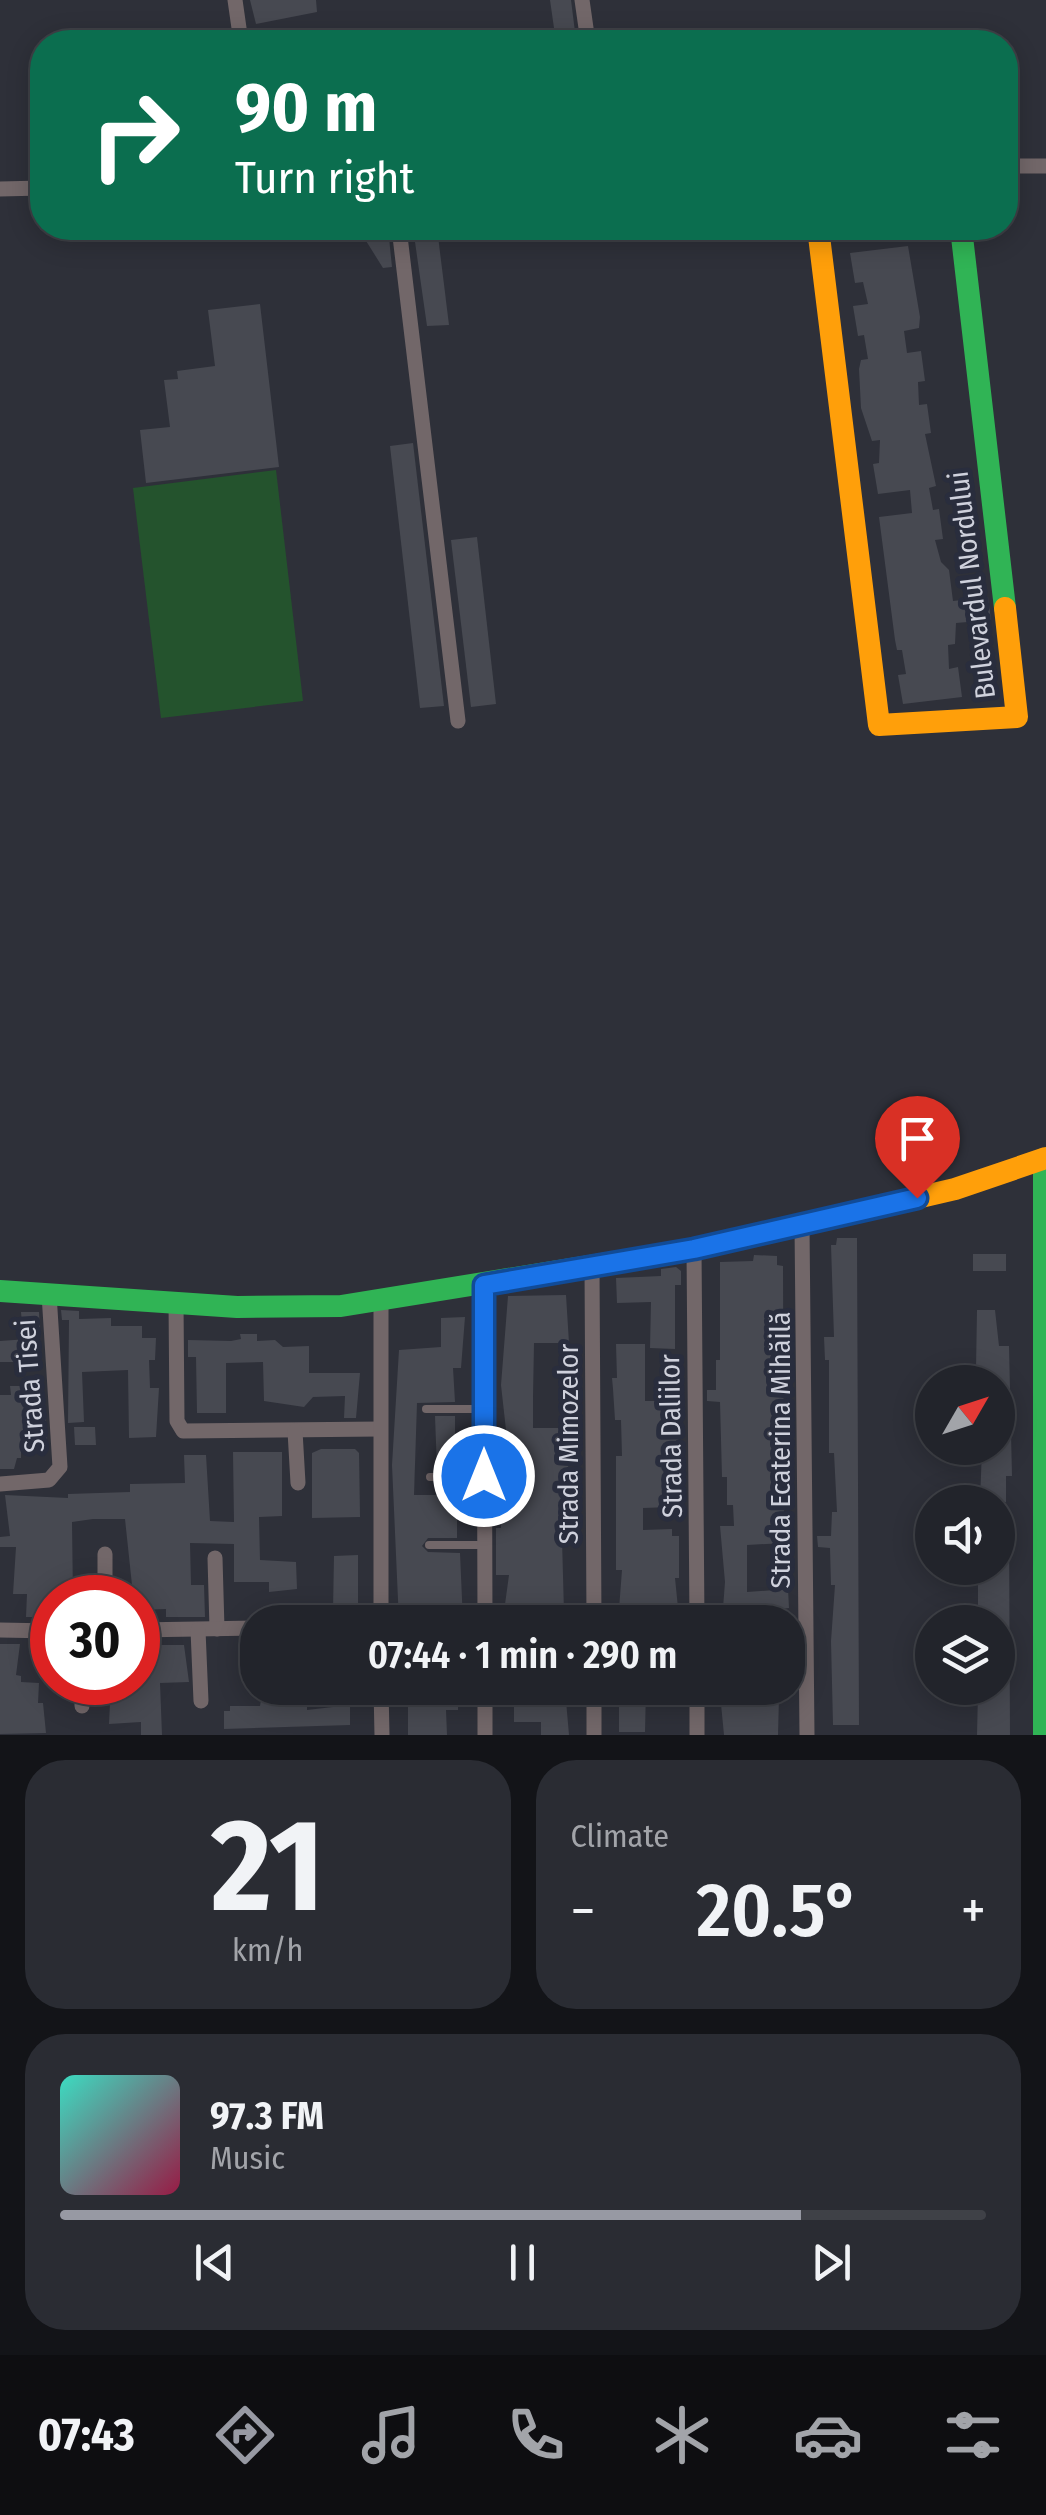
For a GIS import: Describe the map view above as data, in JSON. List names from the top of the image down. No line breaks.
{"streets":{"street":["Bulevardul Nordului","Strada Tisei","Strada Daliilor","Strada Mimozelor","Strada Ecaterina Mihăilă"]},"north":"top right","page":{"turn":["90 m","Turn right"],"limit":"30","trip":"07:44 · 1 min · 290 m","tile":[["21","km/h"],"Climate"],"heat":["−","20.5°","+"],"song":["97.3 FM","Music"],"tabs":"07:43"}}
